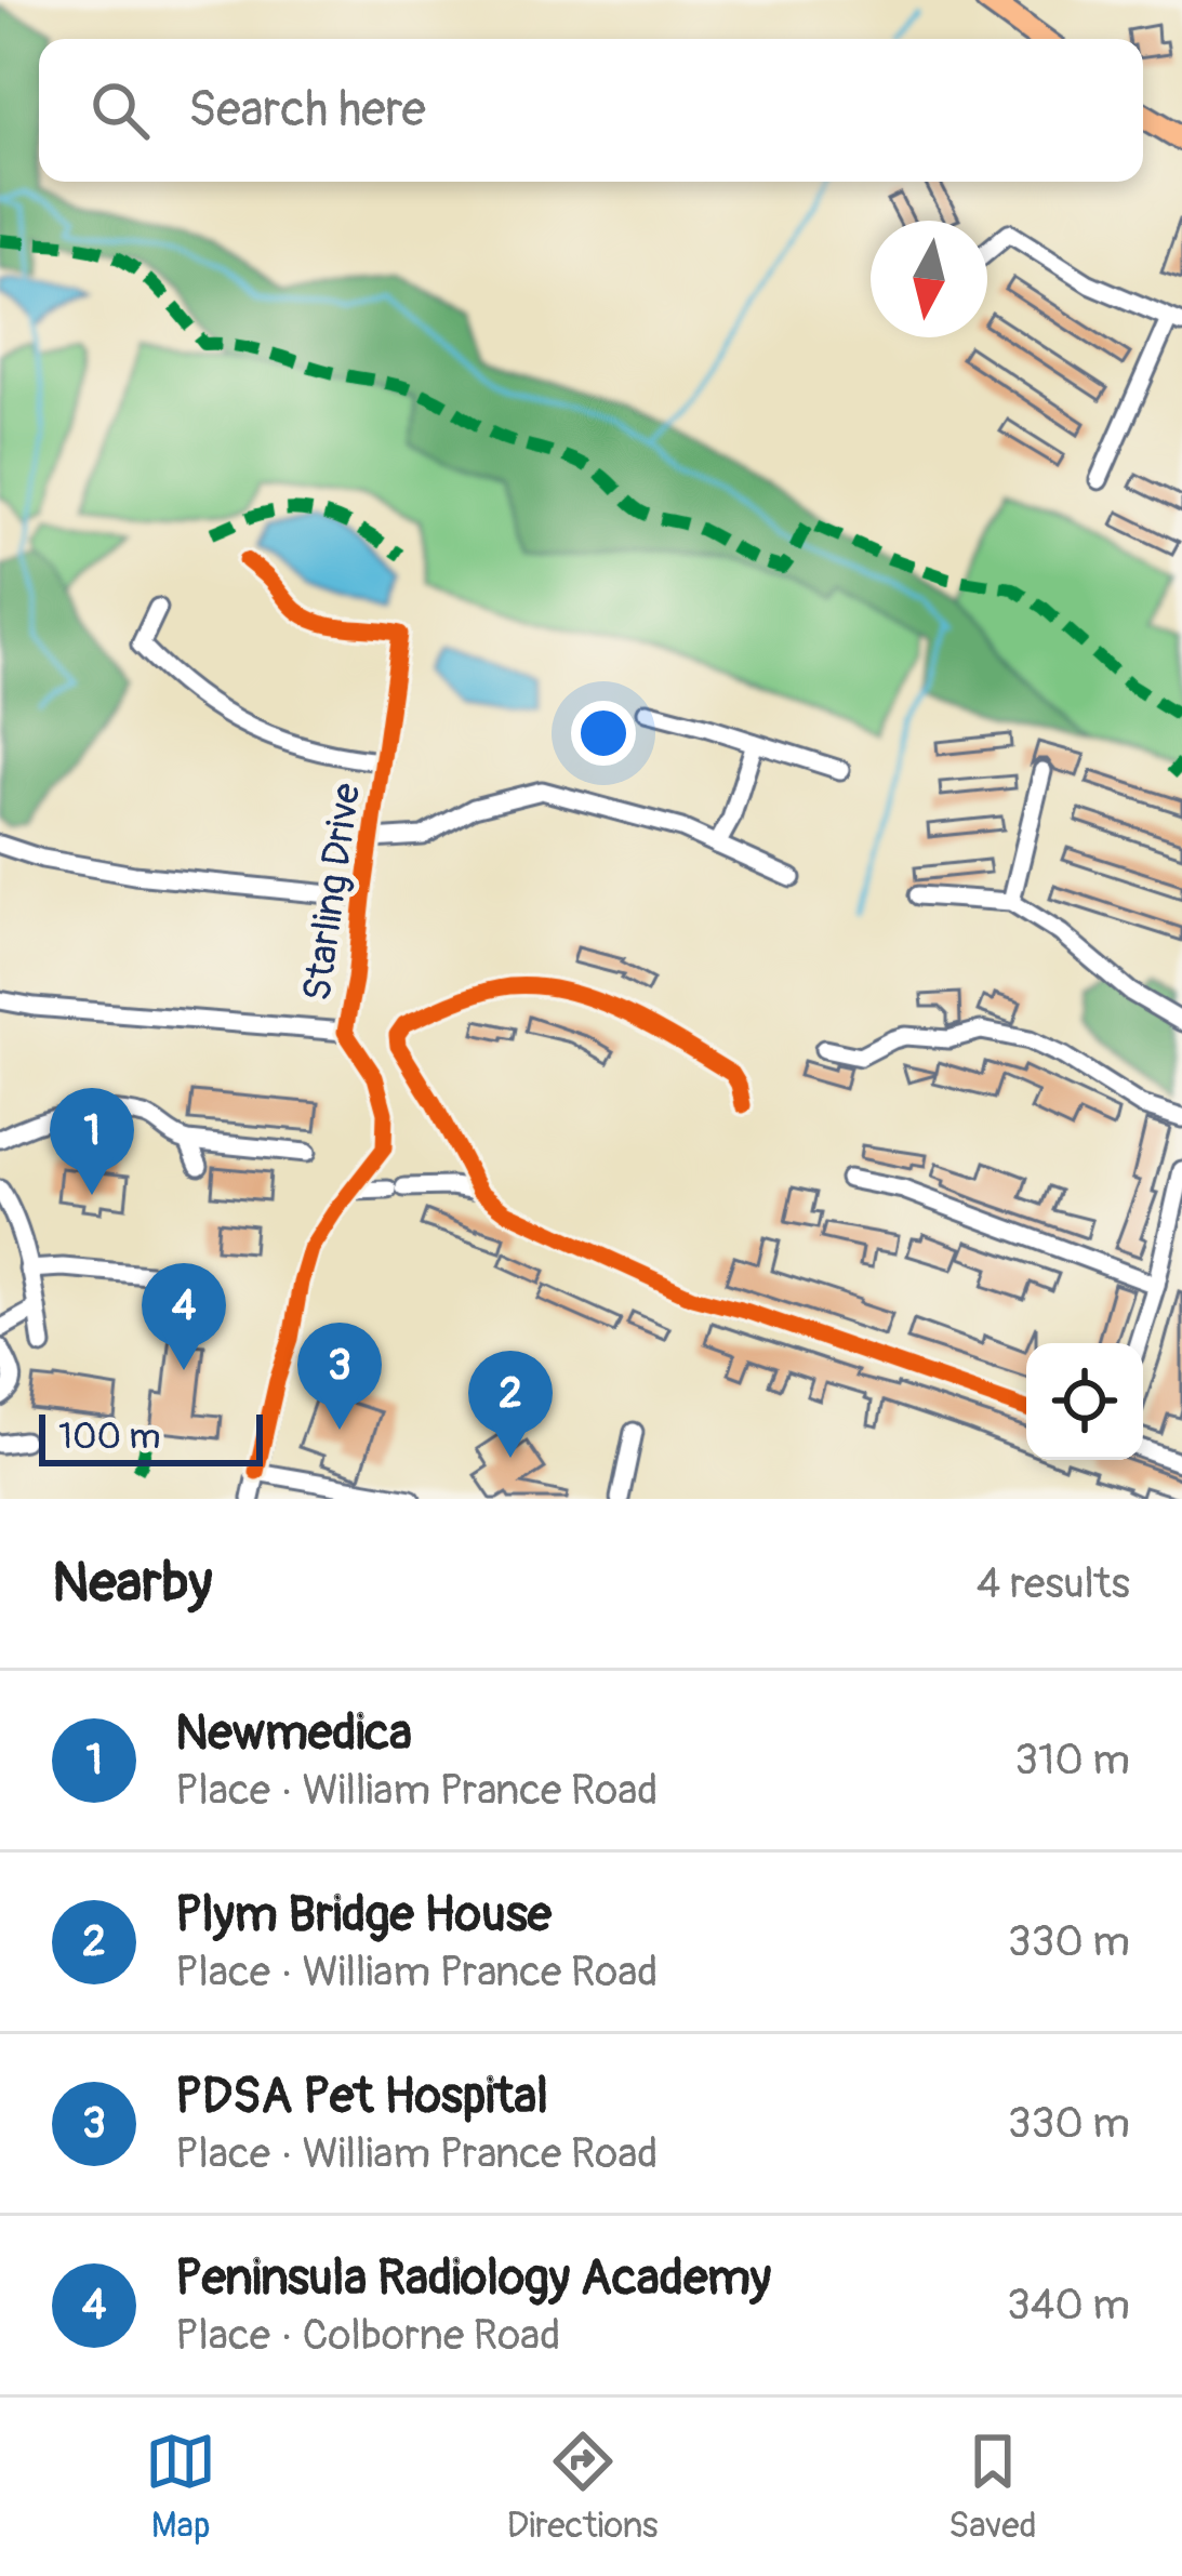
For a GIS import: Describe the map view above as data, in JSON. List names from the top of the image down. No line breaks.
{"streets":{"street":["Starling Drive"]},"scale_bar":"100 m","north":"bottom","page":{"search":"Search here","pins":["1","4","3","2"],"scale":"100 m","heading":["Nearby","4 results"],"list":[{"mark":"1","name":"Newmedica","note":"Place · William Prance Road","value":"310 m"},{"mark":"2","name":"Plym Bridge House","note":"Place · William Prance Road","value":"330 m"},{"mark":"3","name":"PDSA Pet Hospital","note":"Place · William Prance Road","value":"330 m"},{"mark":"4","name":"Peninsula Radiology Academy","note":"Place · Colborne Road","value":"340 m"}],"nav":["Map","Directions","Saved"]}}
